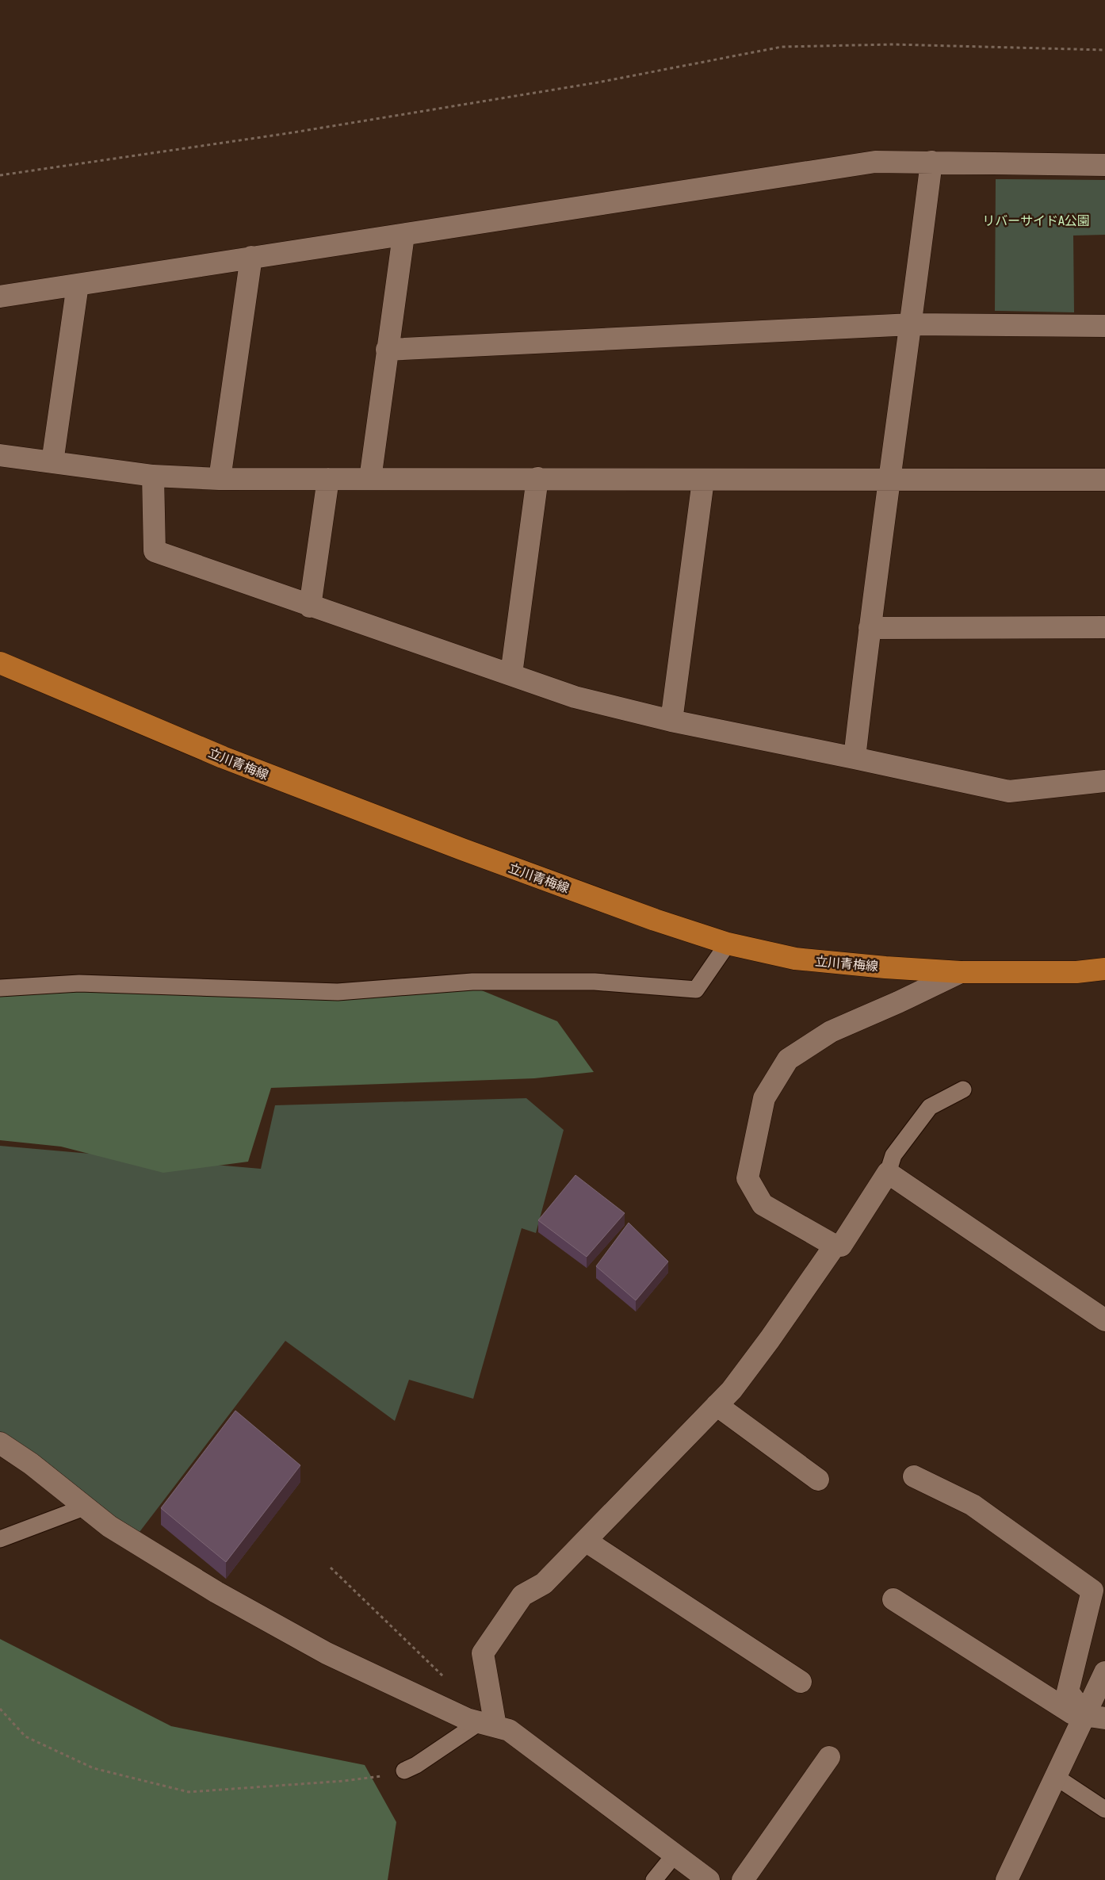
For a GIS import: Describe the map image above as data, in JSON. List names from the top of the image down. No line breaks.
{"streets":{"main road":["立川青梅線"]},"parks":["リバーサイドA公園"]}
